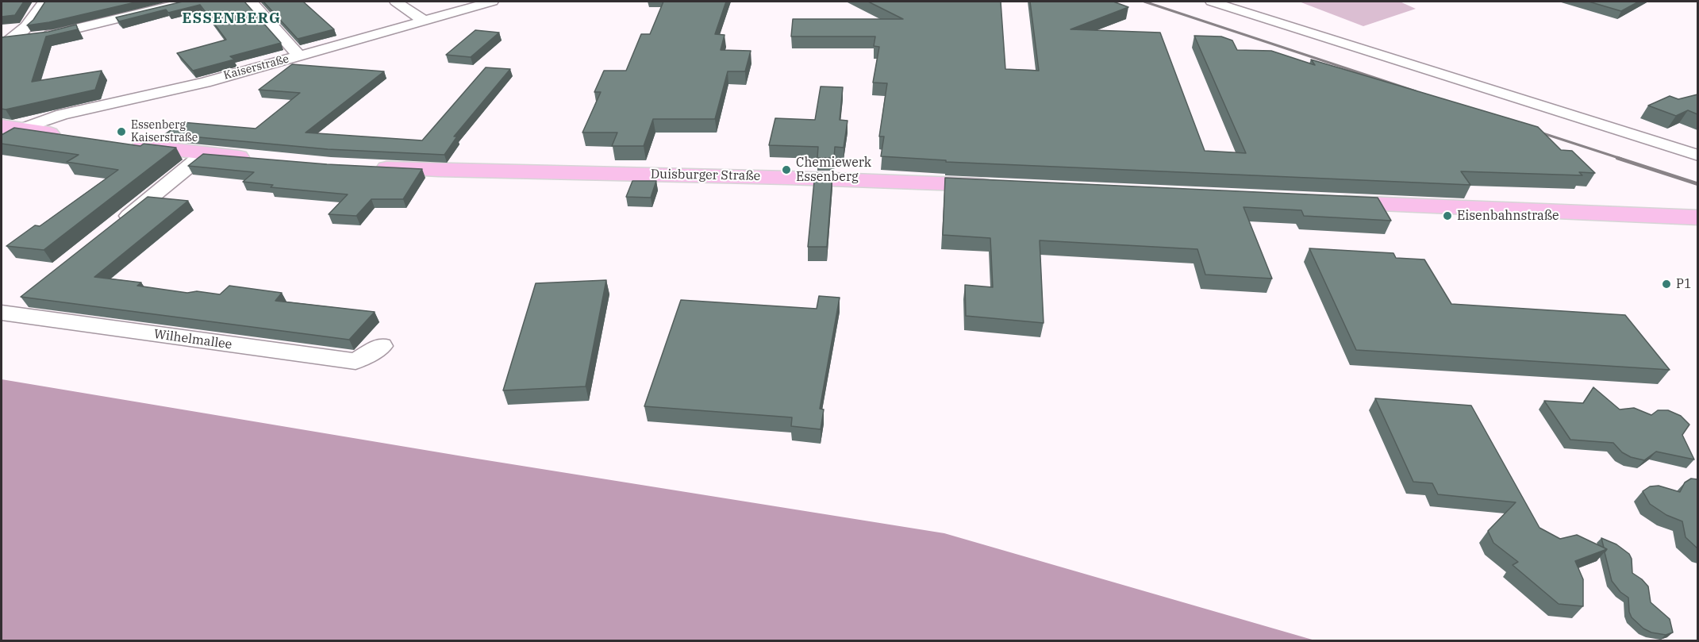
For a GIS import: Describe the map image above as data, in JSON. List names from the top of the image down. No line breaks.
{"streets":{"main road":["Duisburger Straße"],"street":["Kaiserstraße","Wilhelmallee"]},"districts":["ESSENBERG"],"places":["Essenberg Kaiserstraße","Chemiewerk Essenberg","Eisenbahnstraße","P1"]}
